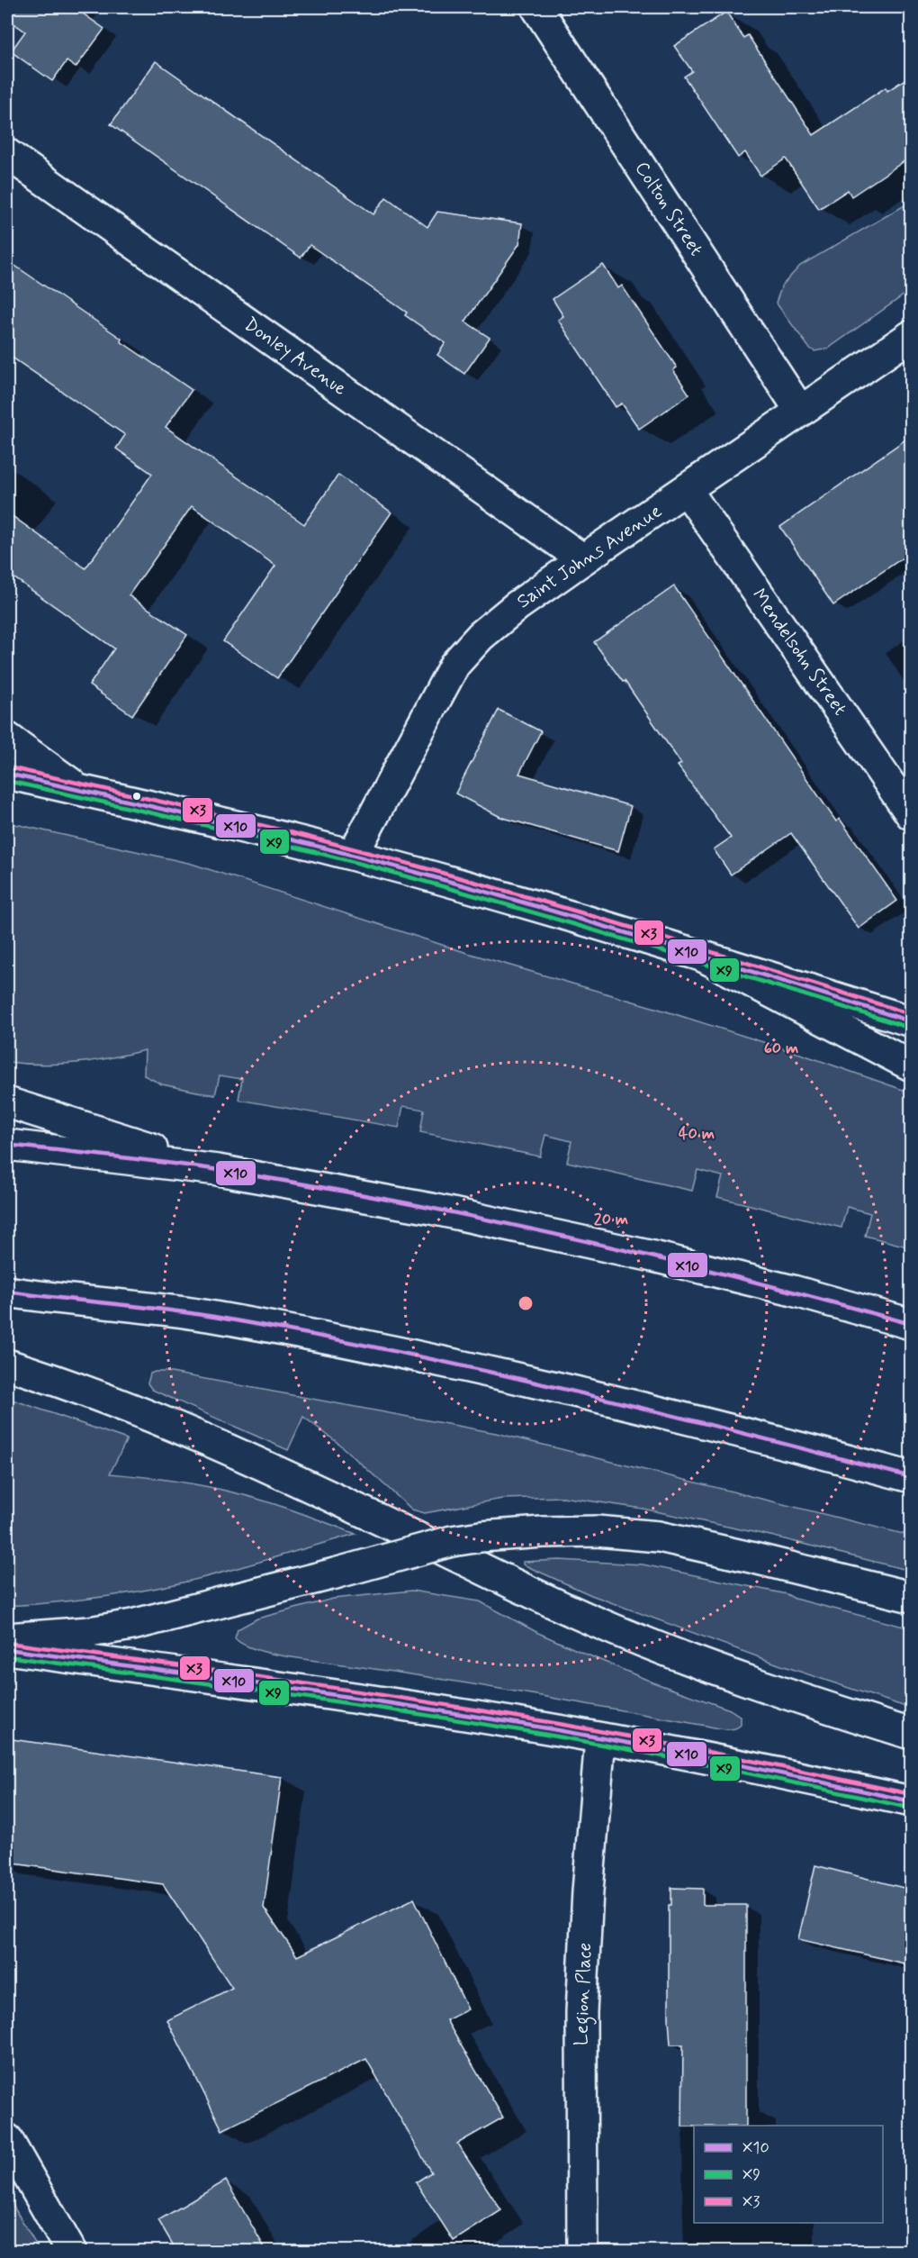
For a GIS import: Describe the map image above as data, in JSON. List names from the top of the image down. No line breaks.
{"streets":{"main road":["Colton Street","Donley Avenue","Saint Johns Avenue","Mendelsohn Street","Legion Place"]},"crossings":[["Colton Street","Saint Johns Avenue"],["Donley Avenue","Saint Johns Avenue"],["Saint Johns Avenue","Mendelsohn Street"]],"lines":["transit line X3","transit line X10","transit line X9"],"legend":["X10","X9","X3"],"rings":["60 m","40 m","20 m"]}
